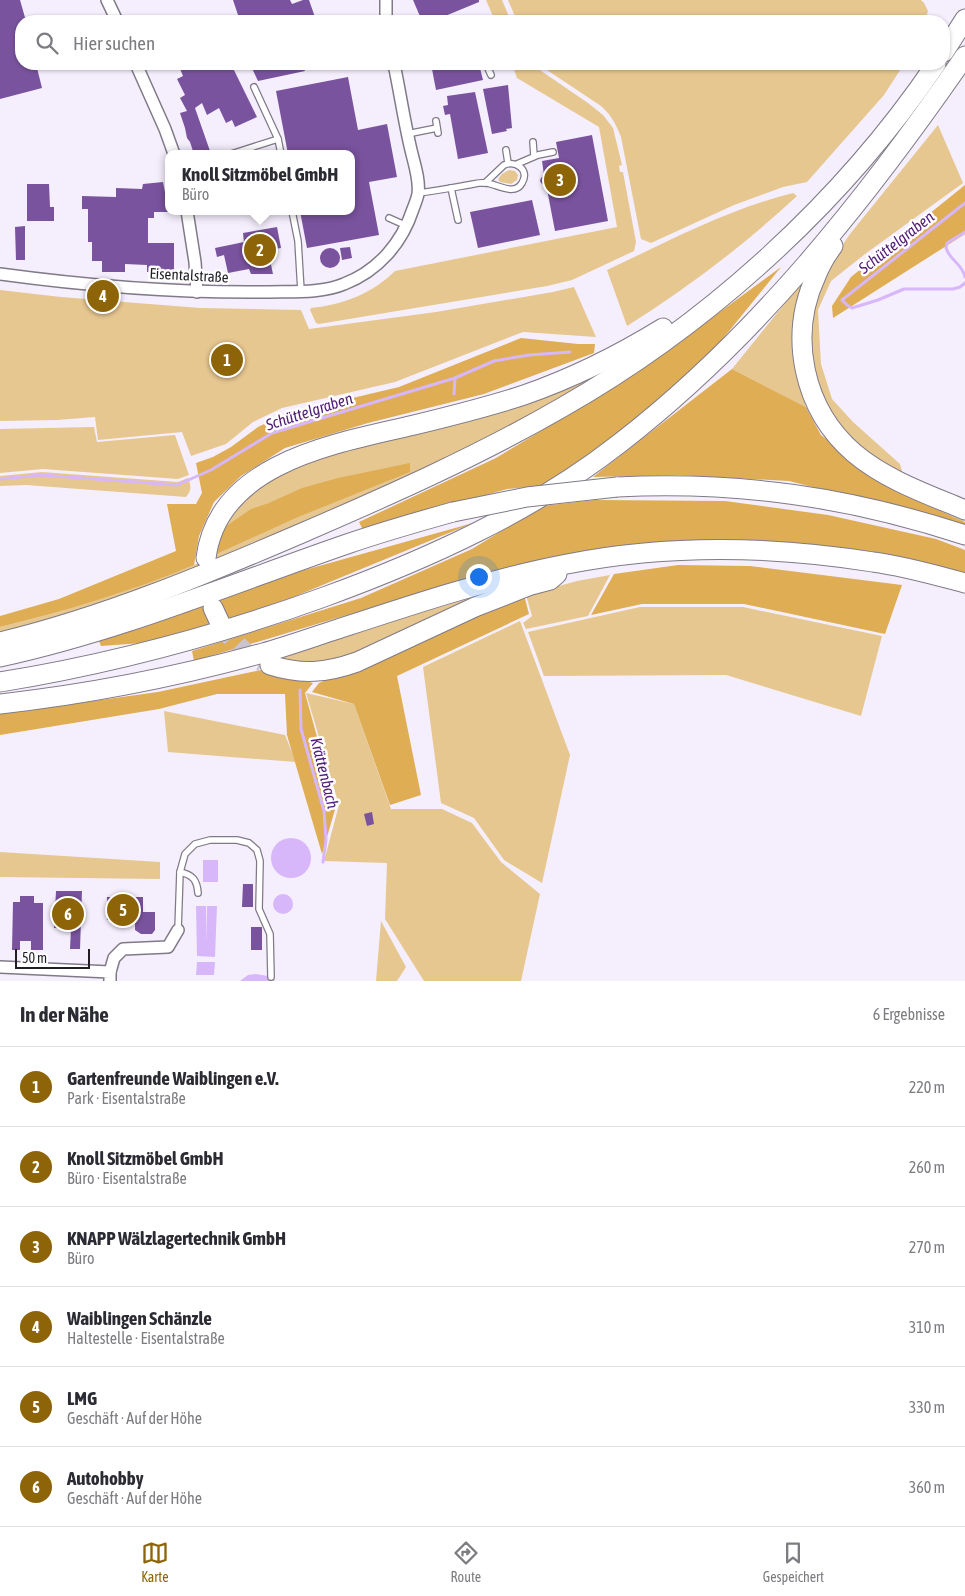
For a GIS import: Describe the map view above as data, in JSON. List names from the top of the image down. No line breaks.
{"streets":{"street":["Eisentalstraße"]},"water":["Schüttelgraben","Krättenbach"],"scale_bar":"50 m","page":{"search":"Hier suchen","popup":["Knoll Sitzmöbel GmbH","Büro"],"pins":["3","2","4","1","5","6"],"scale":"50 m","heading":["In der Nähe","6 Ergebnisse"],"list":[{"mark":"1","name":"Gartenfreunde Waiblingen e.V.","note":"Park · Eisentalstraße","value":"220 m"},{"mark":"2","name":"Knoll Sitzmöbel GmbH","note":"Büro · Eisentalstraße","value":"260 m"},{"mark":"3","name":"KNAPP Wälzlagertechnik GmbH","note":"Büro","value":"270 m"},{"mark":"4","name":"Waiblingen Schänzle","note":"Haltestelle · Eisentalstraße","value":"310 m"},{"mark":"5","name":"LMG","note":"Geschäft · Auf der Höhe","value":"330 m"},{"mark":"6","name":"Autohobby","note":"Geschäft · Auf der Höhe","value":"360 m"}],"nav":["Karte","Route","Gespeichert"]}}
